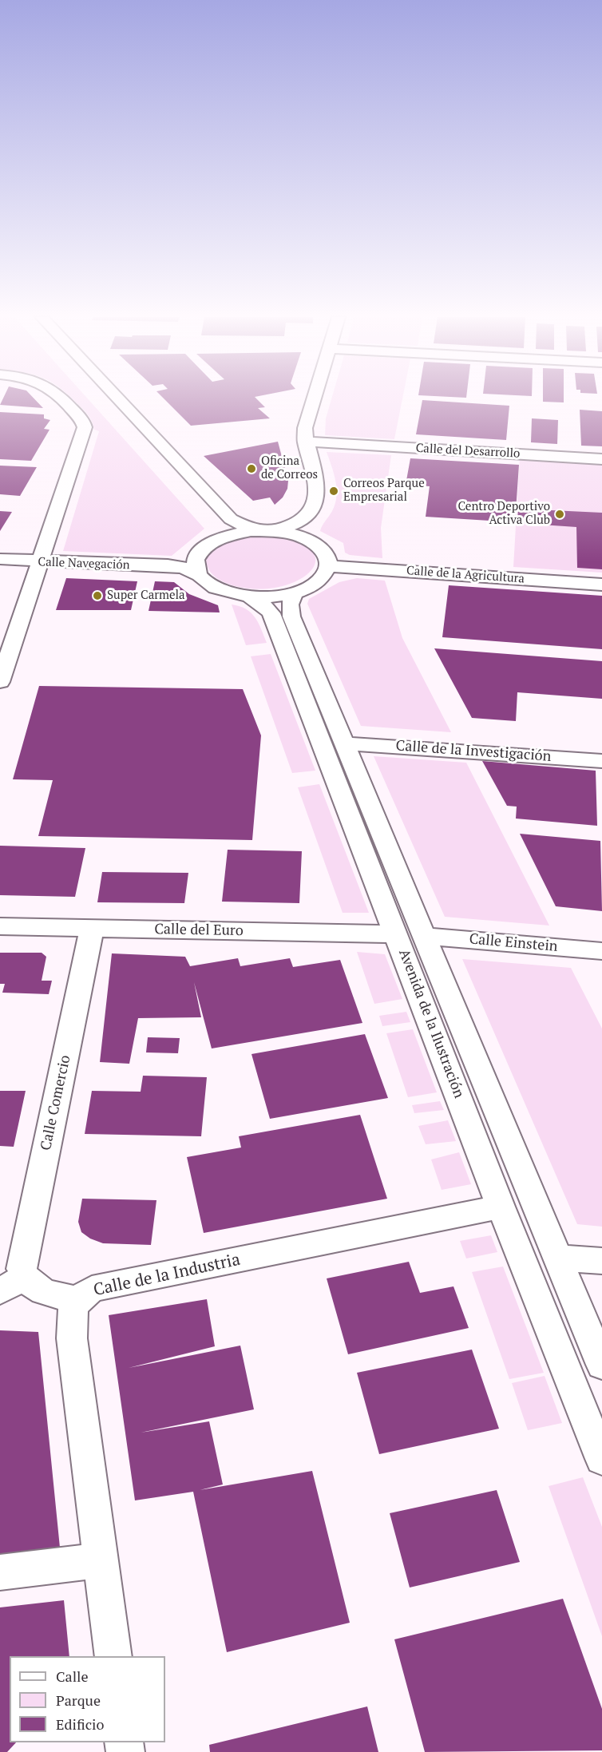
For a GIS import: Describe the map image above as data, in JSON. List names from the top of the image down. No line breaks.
{"streets":{"street":["Calle del Desarrollo","Calle Navegación","Calle de la Agricultura","Calle de la Investigación","Calle del Euro","Calle Einstein","Avenida de la Ilustración","Calle Comercio","Calle de la Industria"]},"crossings":[["Calle Navegación","Avenida de la Ilustración"],["Calle de la Investigación","Avenida de la Ilustración"],["Calle del Euro","Avenida de la Ilustración"],["Calle del Euro","Calle Comercio"],["Calle Einstein","Avenida de la Ilustración"],["Avenida de la Ilustración","Calle de la Industria"],["Calle Comercio","Calle de la Industria"]],"places":["Oficina de Correos","Correos Parque Empresarial","Centro Deportivo Activa Club","Super Carmela"],"legend":["Calle","Parque","Edificio"]}
